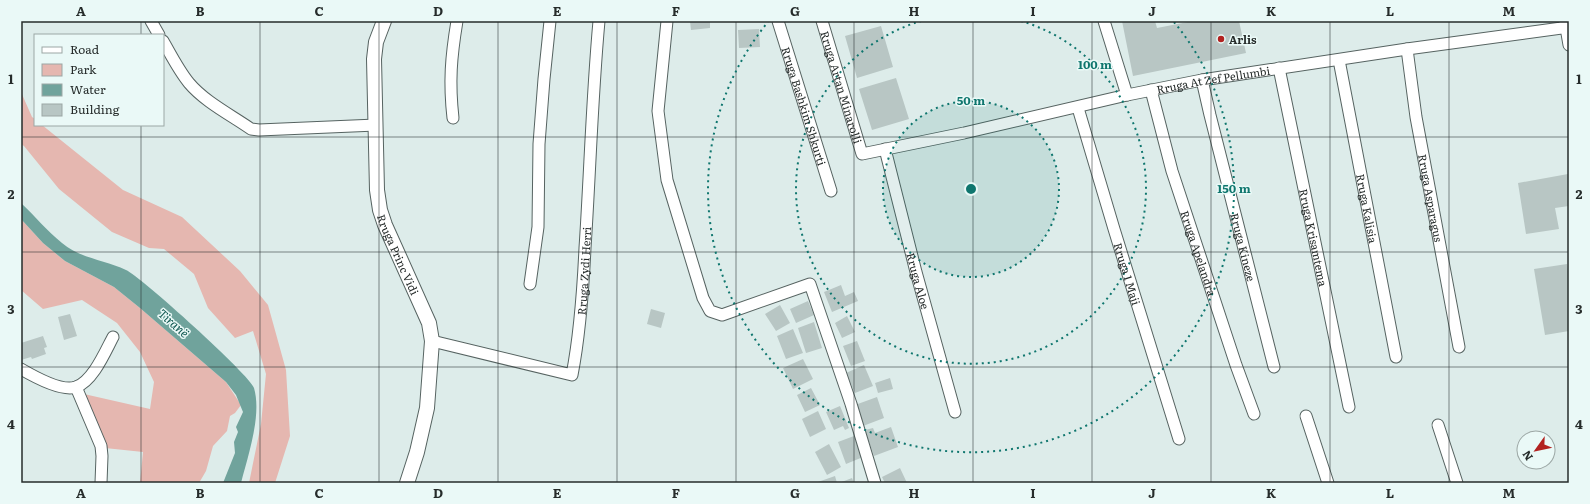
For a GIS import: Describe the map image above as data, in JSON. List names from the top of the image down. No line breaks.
{"streets":{"street":["Rruga At Zef Pellumbi","Rruga Artan Minarolli","Rruga Bashkim Shkurti","Rruga Asparagus","Rruga Kalisia","Rruga Krisamtema","Rruga Kineze","Rruga Apelandra","Rruga Princ Vidi","Rruga Zydi Herri","Rruga 1 Maji","Rruga Aloe"]},"crossings":[["Rruga At Zef Pellumbi","Rruga Artan Minarolli"],["Rruga At Zef Pellumbi","Rruga Asparagus"],["Rruga At Zef Pellumbi","Rruga Kalisia"],["Rruga At Zef Pellumbi","Rruga Krisamtema"],["Rruga At Zef Pellumbi","Rruga Kineze"],["Rruga At Zef Pellumbi","Rruga Apelandra"],["Rruga At Zef Pellumbi","Rruga 1 Maji"],["Rruga At Zef Pellumbi","Rruga Aloe"],["Rruga Princ Vidi","Rruga Zydi Herri"]],"water":["Tiranë"],"places":["Arlis"],"legend":["Road","Park","Water","Building"],"north":"bottom left","grid":{"columns":["A","B","C","D","E","F","G","H","I","J","K","L","M"],"rows":["1","2","3","4"]},"rings":["100 m","50 m","150 m"]}
